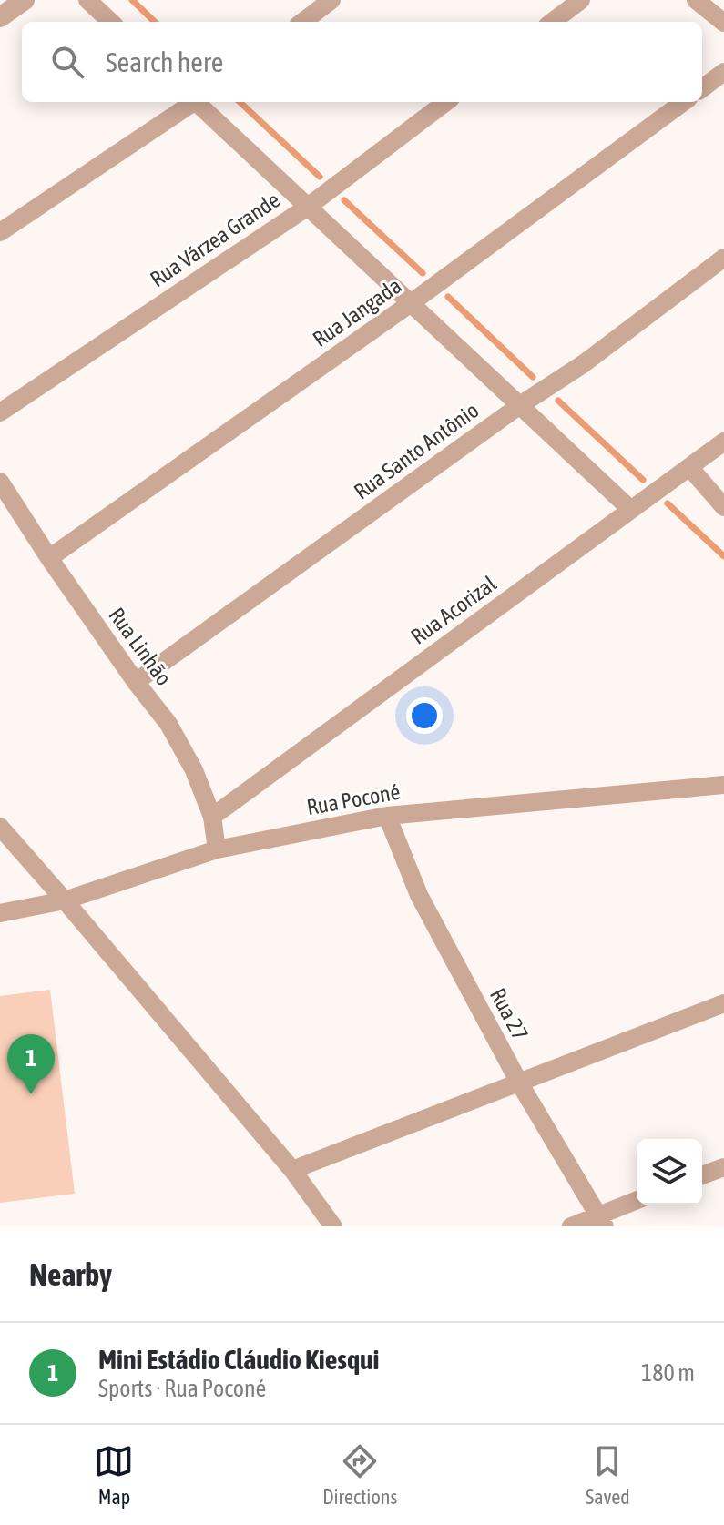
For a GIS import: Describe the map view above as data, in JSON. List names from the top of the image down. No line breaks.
{"streets":{"street":["Rua Várzea Grande","Rua Jangada","Rua Santo Antônio","Rua Acorizal","Rua Linhão","Rua Poconé","Rua 27"]},"crossings":[["Rua Jangada","Rua Linhão"],["Rua Santo Antônio","Rua Linhão"],["Rua Acorizal","Rua Linhão"],["Rua Linhão","Rua Poconé"],["Rua Poconé","Rua 27"]],"page":{"search":"Search here","pins":"1","heading":"Nearby","list":[{"mark":"1","name":"Mini Estádio Cláudio Kiesqui","note":"Sports · Rua Poconé","value":"180 m"}],"nav":["Map","Directions","Saved"]}}
